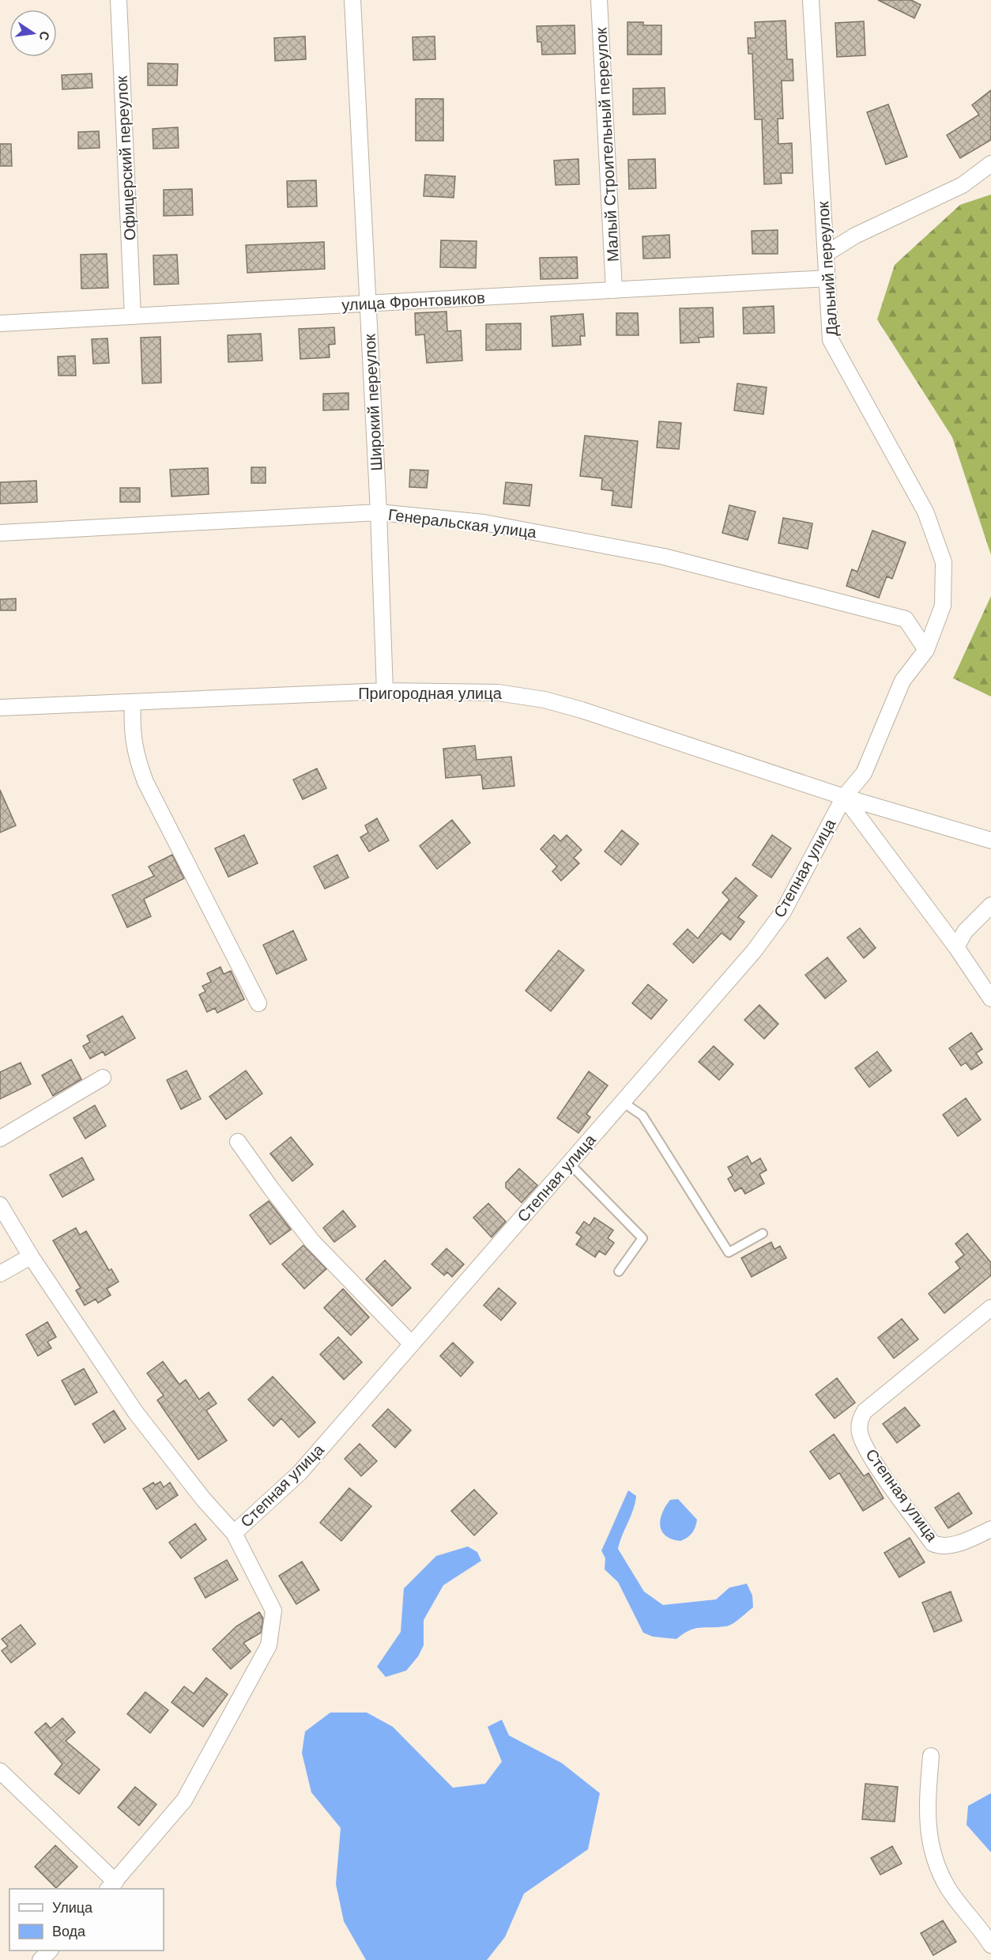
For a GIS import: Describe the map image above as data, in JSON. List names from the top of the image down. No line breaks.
{"streets":{"street":["Малый Строительный переулок","Офицерский переулок","Дальний переулок","улица Фронтовиков","Широкий переулок","Генеральская улица","Пригородная улица","Степная улица"]},"crossings":[["Малый Строительный переулок","улица Фронтовиков"],["Офицерский переулок","улица Фронтовиков"],["Дальний переулок","улица Фронтовиков"],["Дальний переулок","Генеральская улица"],["Дальний переулок","Пригородная улица"],["Дальний переулок","Степная улица"],["улица Фронтовиков","Широкий переулок"],["Широкий переулок","Генеральская улица"],["Широкий переулок","Пригородная улица"],["Пригородная улица","Степная улица"]],"legend":["Улица","Вода"],"north":"right"}
